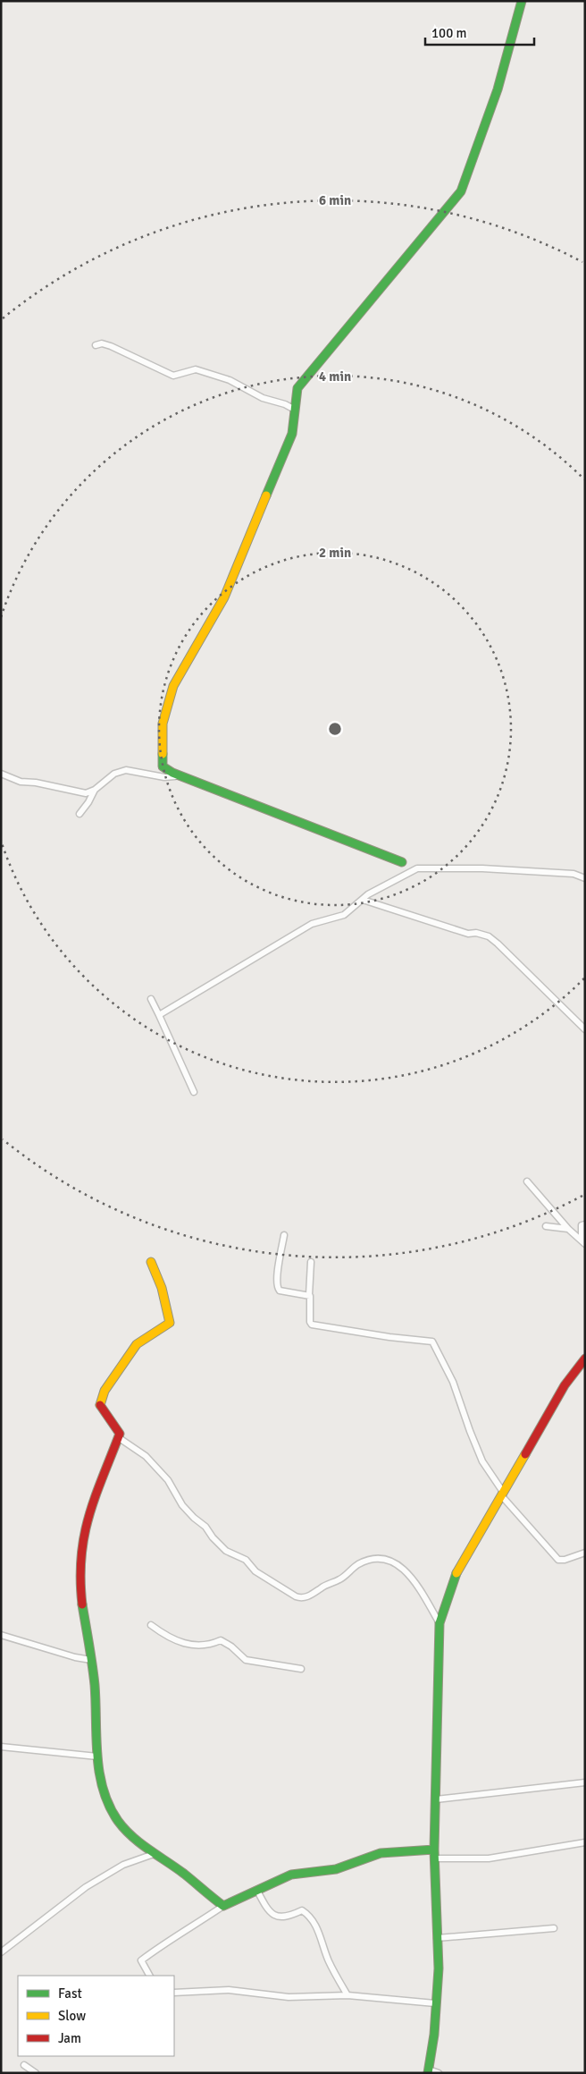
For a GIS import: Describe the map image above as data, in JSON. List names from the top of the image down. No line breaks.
{"legend":["Fast","Slow","Jam"],"scale_bar":"100 m","rings":["6 min","4 min","2 min"]}
